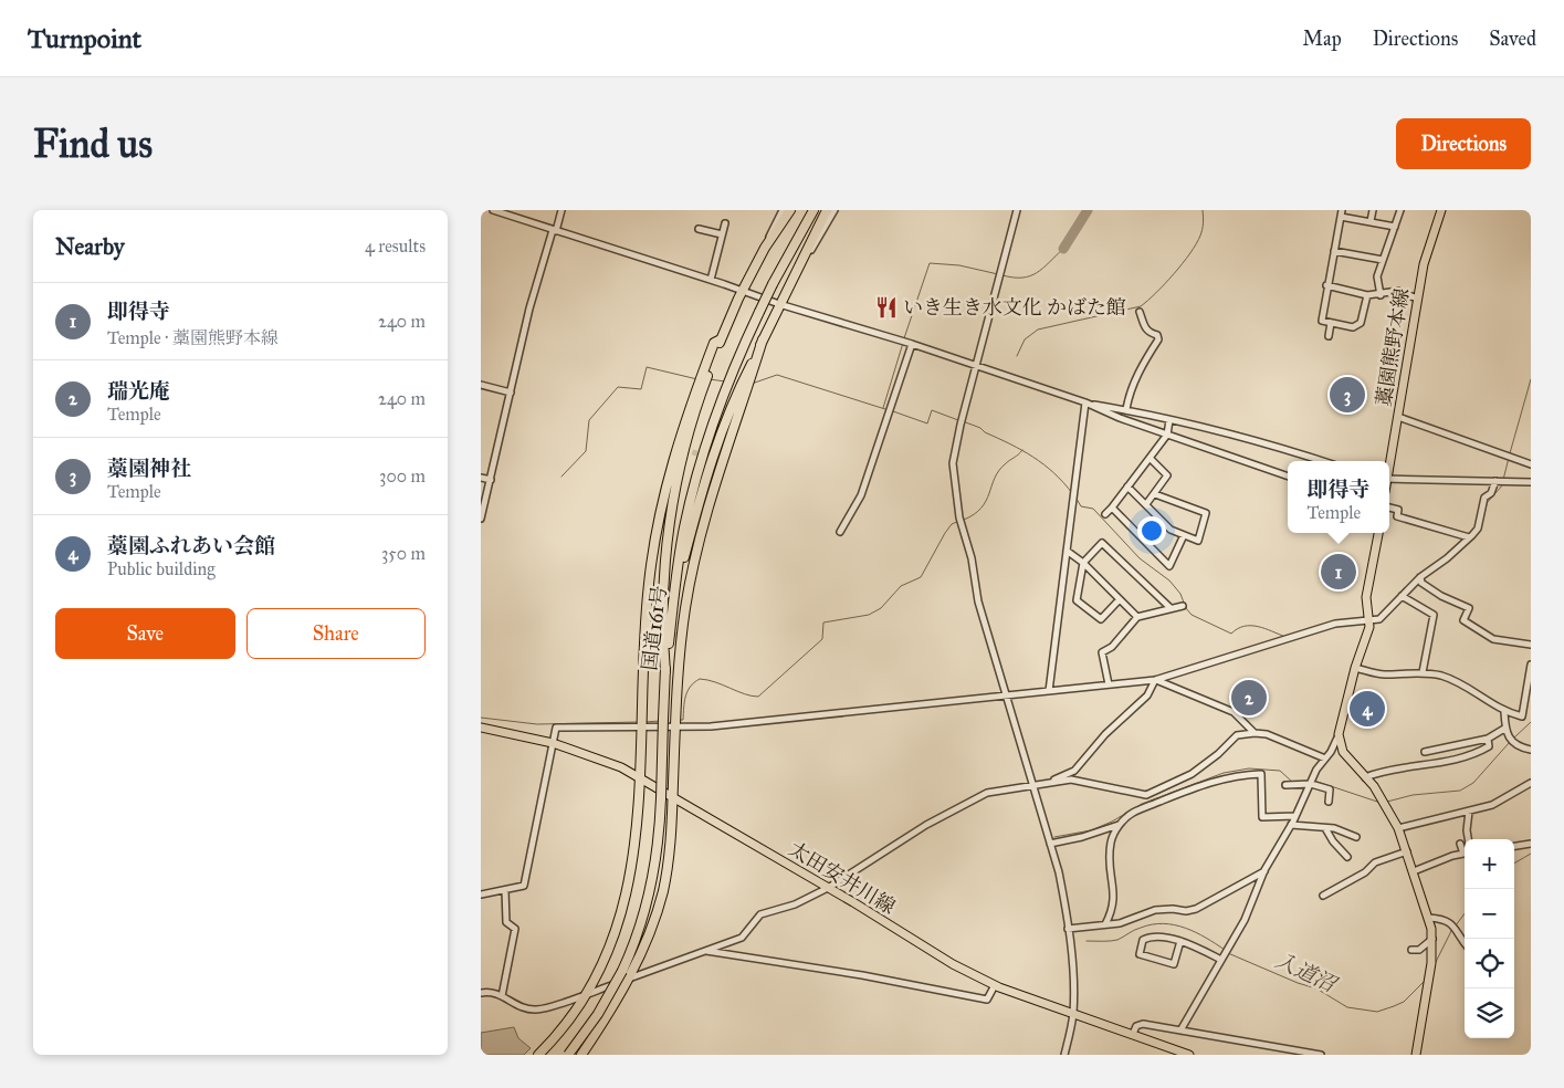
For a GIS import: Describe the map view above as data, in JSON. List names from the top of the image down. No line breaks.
{"streets":{"highway":["国道161号"],"main road":["藁園熊野本線","太田安井川線"]},"water":["入道沼"],"places":{"restaurant":["いき生き水文化 かばた館"]},"page":{"header":"Turnpoint","nav":["Map","Directions","Saved"],"buttons":["Directions",["Save","Share"]],"title":"Find us","heading":["Nearby","4 results"],"list":[{"mark":"1","name":"即得寺","note":"Temple · 藁園熊野本線","value":"240 m"},{"mark":"2","name":"瑞光庵","note":"Temple","value":"240 m"},{"mark":"3","name":"藁園神社","note":"Temple","value":"300 m"},{"mark":"4","name":"藁園ふれあい会館","note":"Public building","value":"350 m"}],"pins":["3","1","2","4"],"popup":["即得寺","Temple"],"map_buttons":["+","−"]}}
